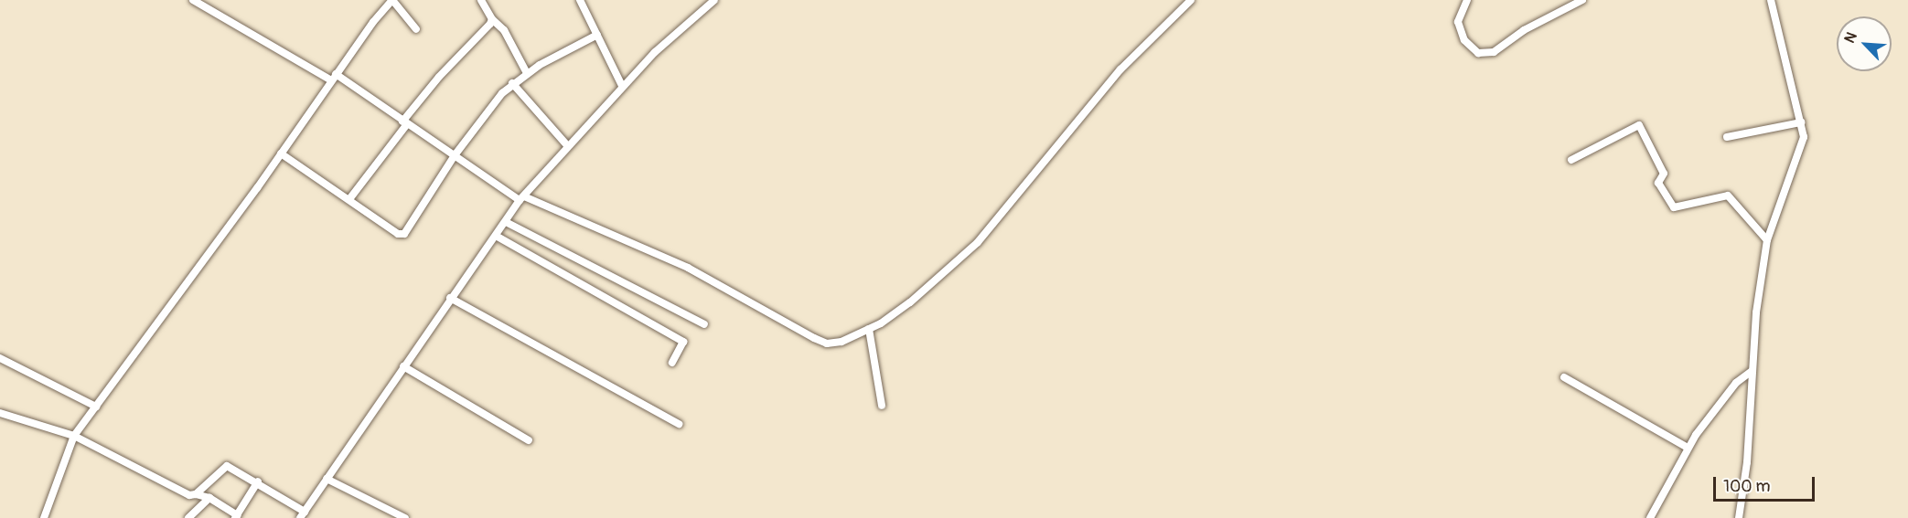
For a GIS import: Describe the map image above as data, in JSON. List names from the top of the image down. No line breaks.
{"scale_bar":"100 m","north":"top left"}
